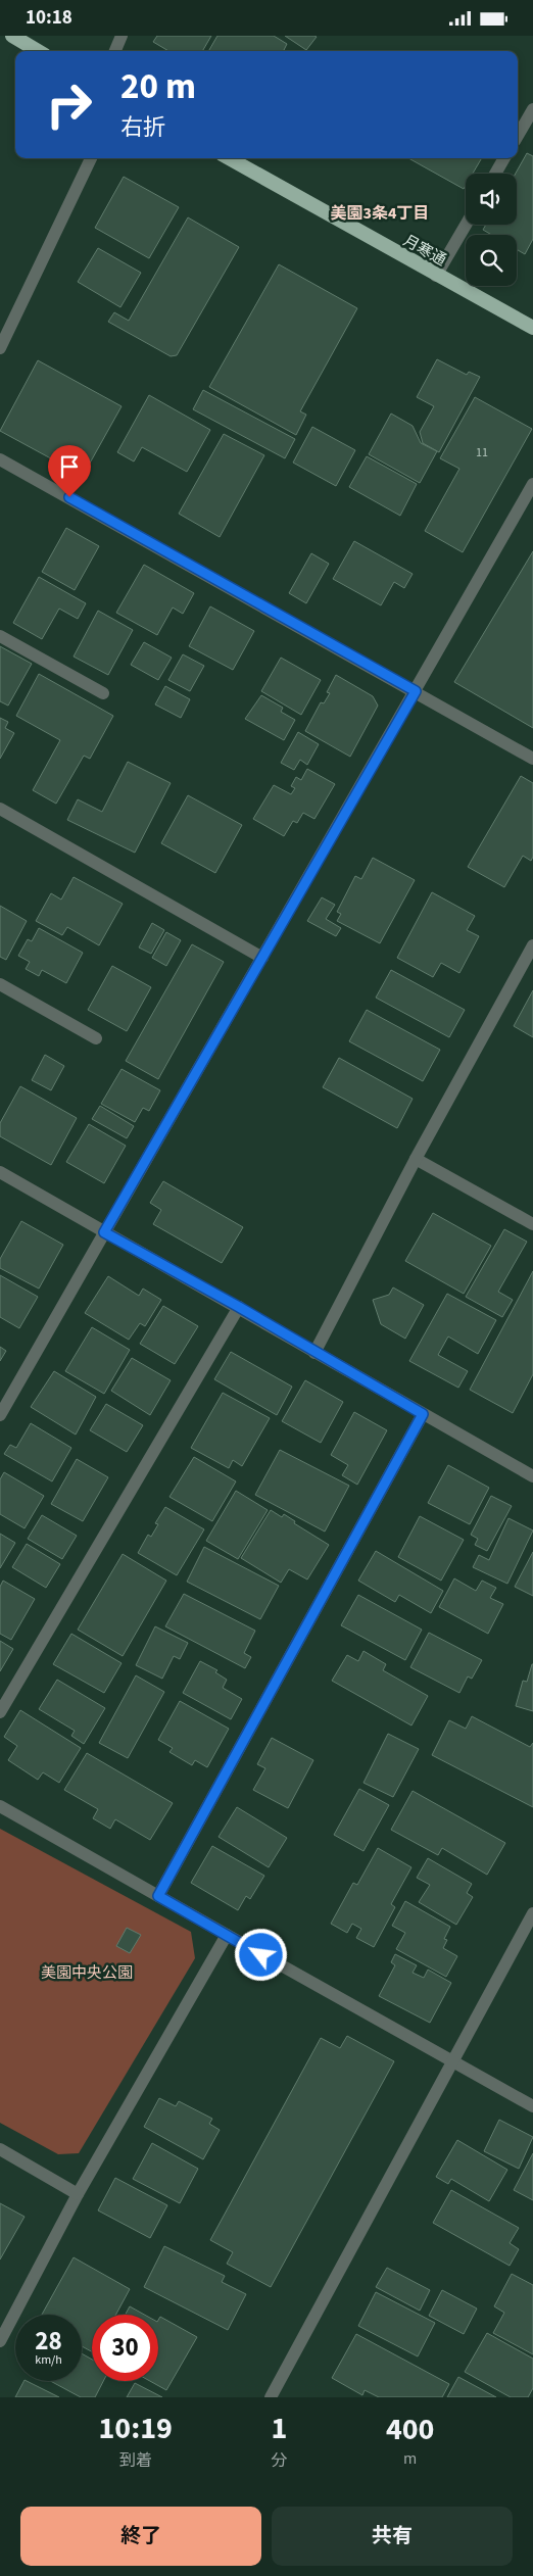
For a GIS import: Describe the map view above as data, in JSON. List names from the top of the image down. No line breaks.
{"streets":{"highway":["月寒通"]},"districts":["美園3条4丁目"],"parks":["美園中央公園"],"house_numbers":["11"],"page":{"status":"10:18","turn":["20 m","右折"],"speed":"28 km/h","limit":"30","eta":["10:19","到着","1","分","400","m"],"buttons":["終了","共有"]}}
